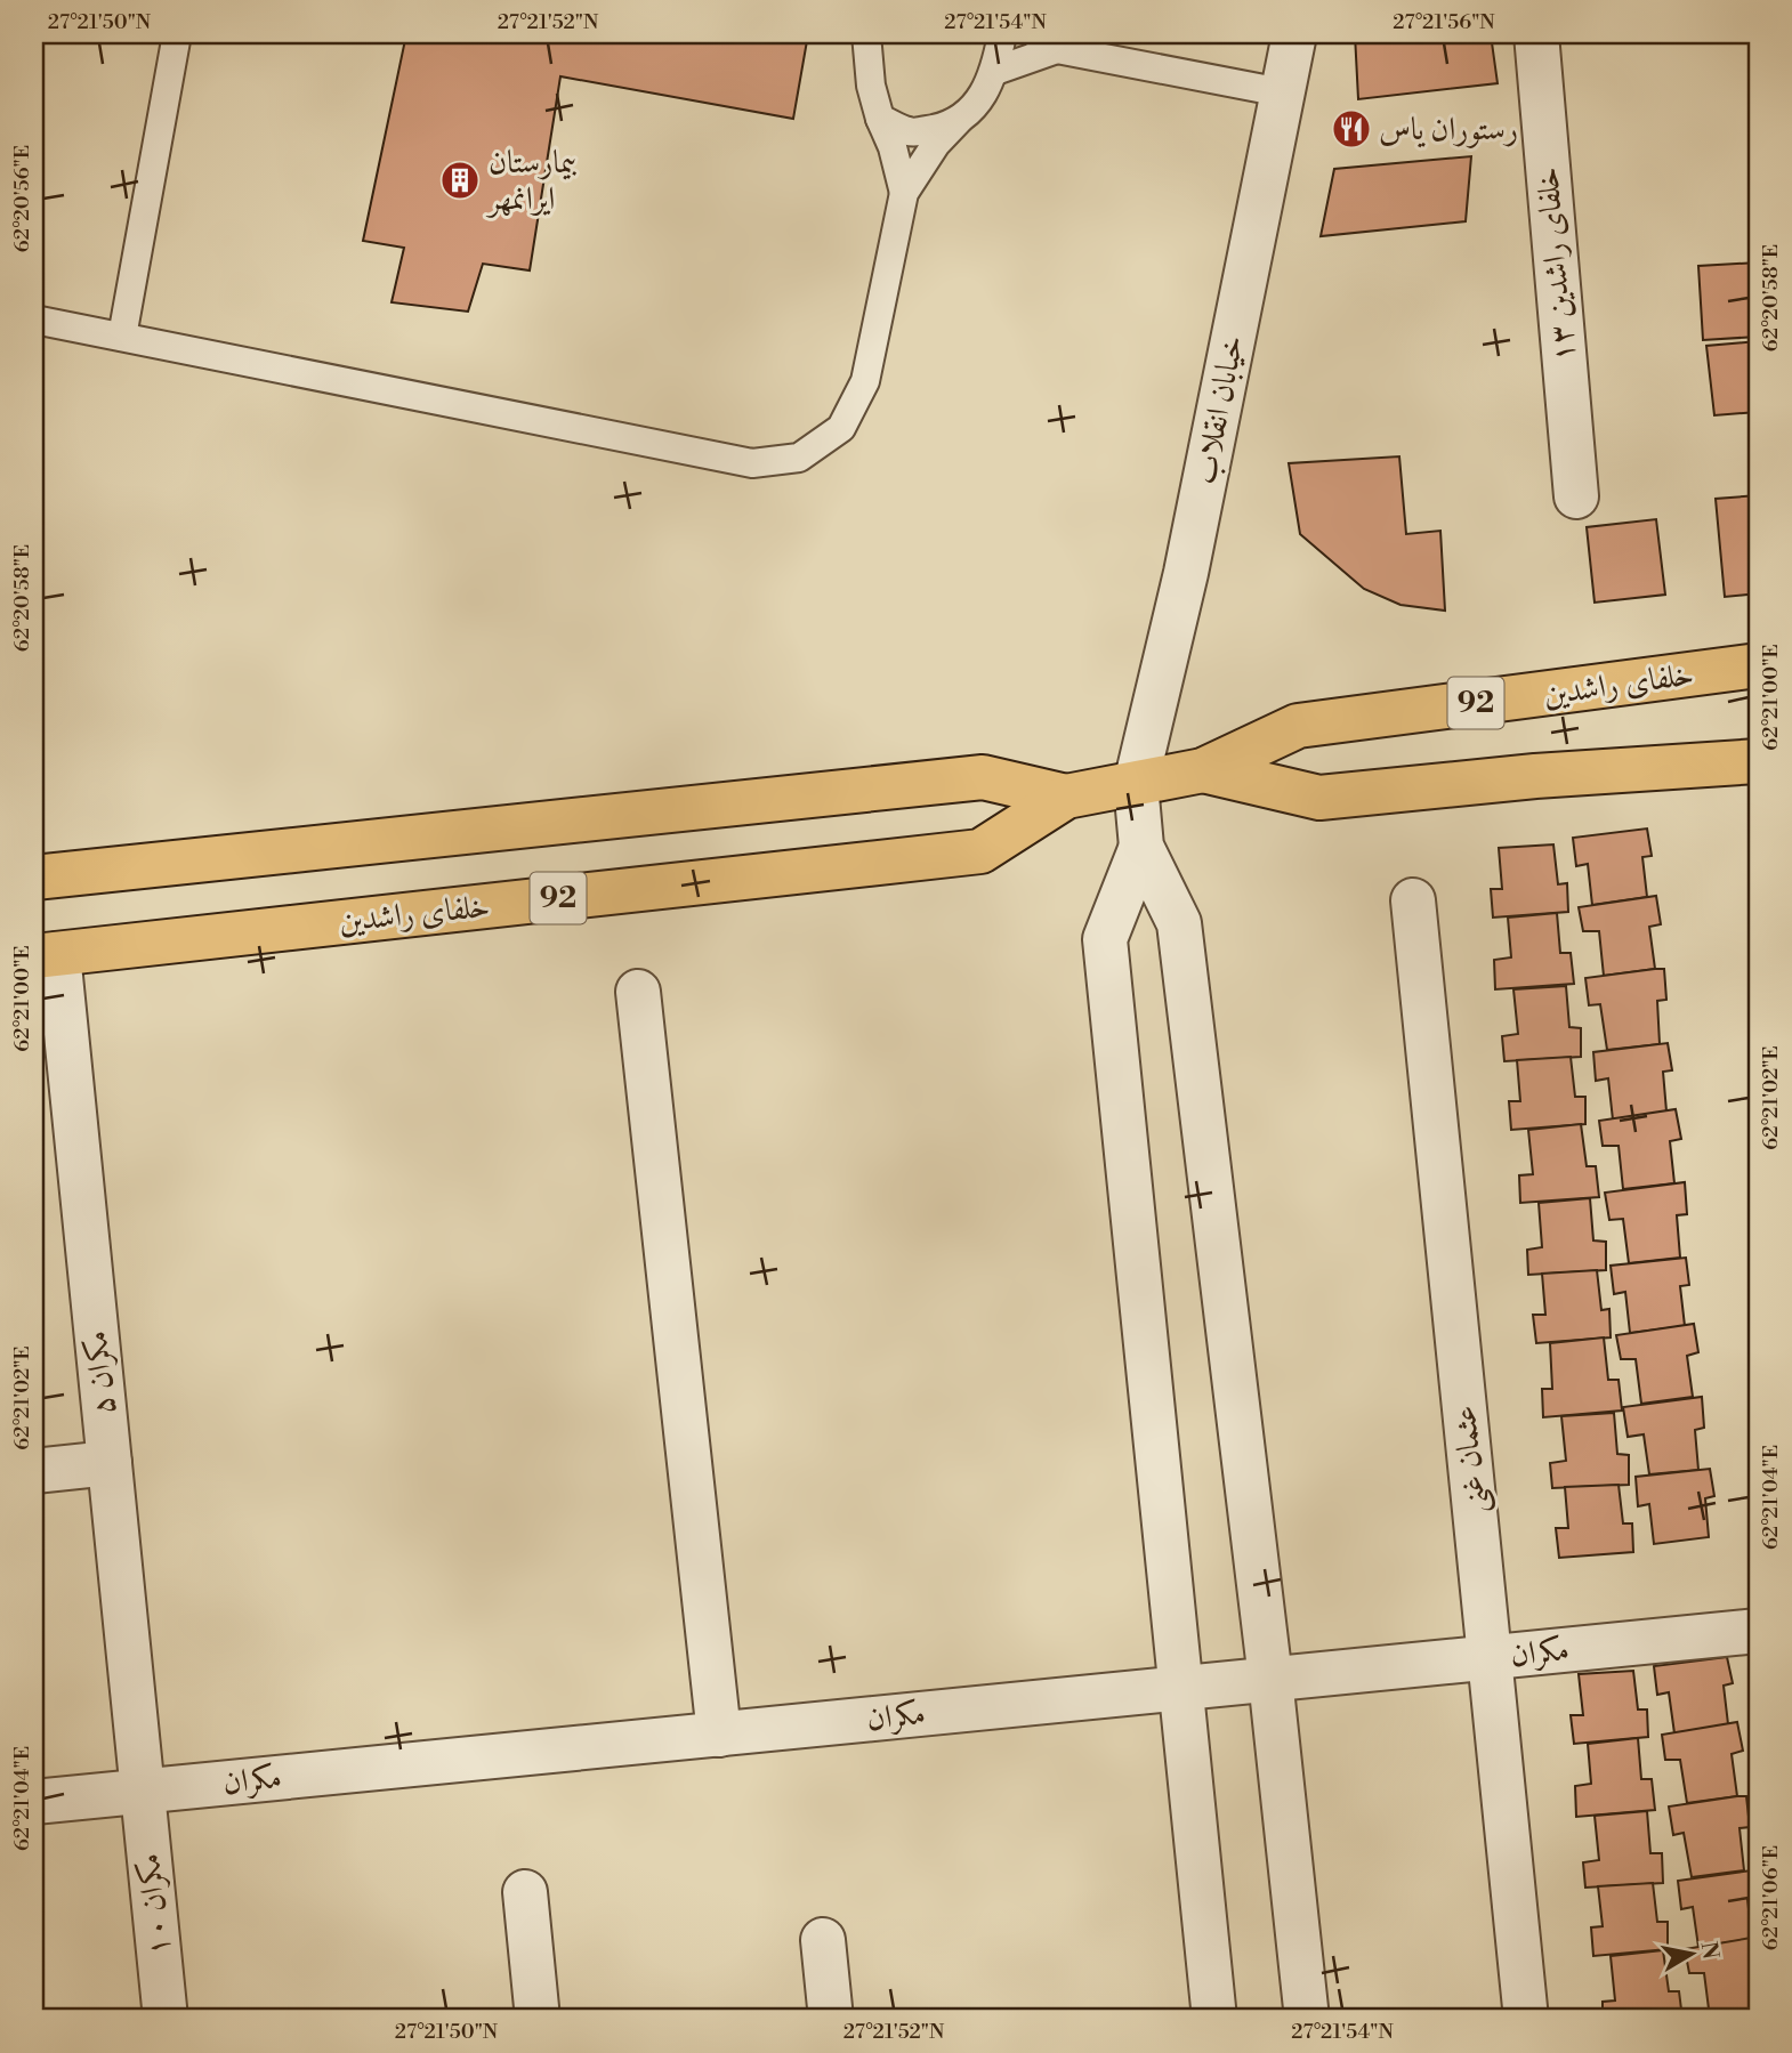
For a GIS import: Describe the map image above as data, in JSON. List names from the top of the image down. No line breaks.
{"streets":{"main road":["خلفای راشدین","92"],"street":["خلفای راشدین ۱۳","خیابان انقلاب","مکران ۵","عثمان غنی","مکران","مکران ۱۰"]},"crossings":[["خیابان انقلاب","خلفای راشدین"],["خلفای راشدین","مکران ۵"],["مکران ۵","مکران"],["مکران ۵","مکران ۱۰"],["عثمان غنی","مکران"],["مکران","مکران ۱۰"]],"places":{"restaurant":["رستوران یاس"],"building":["بیمارستان ایرانمهر"]},"north":"right","coordinates":["27°21'50\"N","27°21'52\"N","27°21'54\"N","27°21'56\"N","62°20'56\"E","62°20'58\"E","62°21'00\"E","62°21'02\"E","62°21'04\"E","62°21'06\"E"]}
